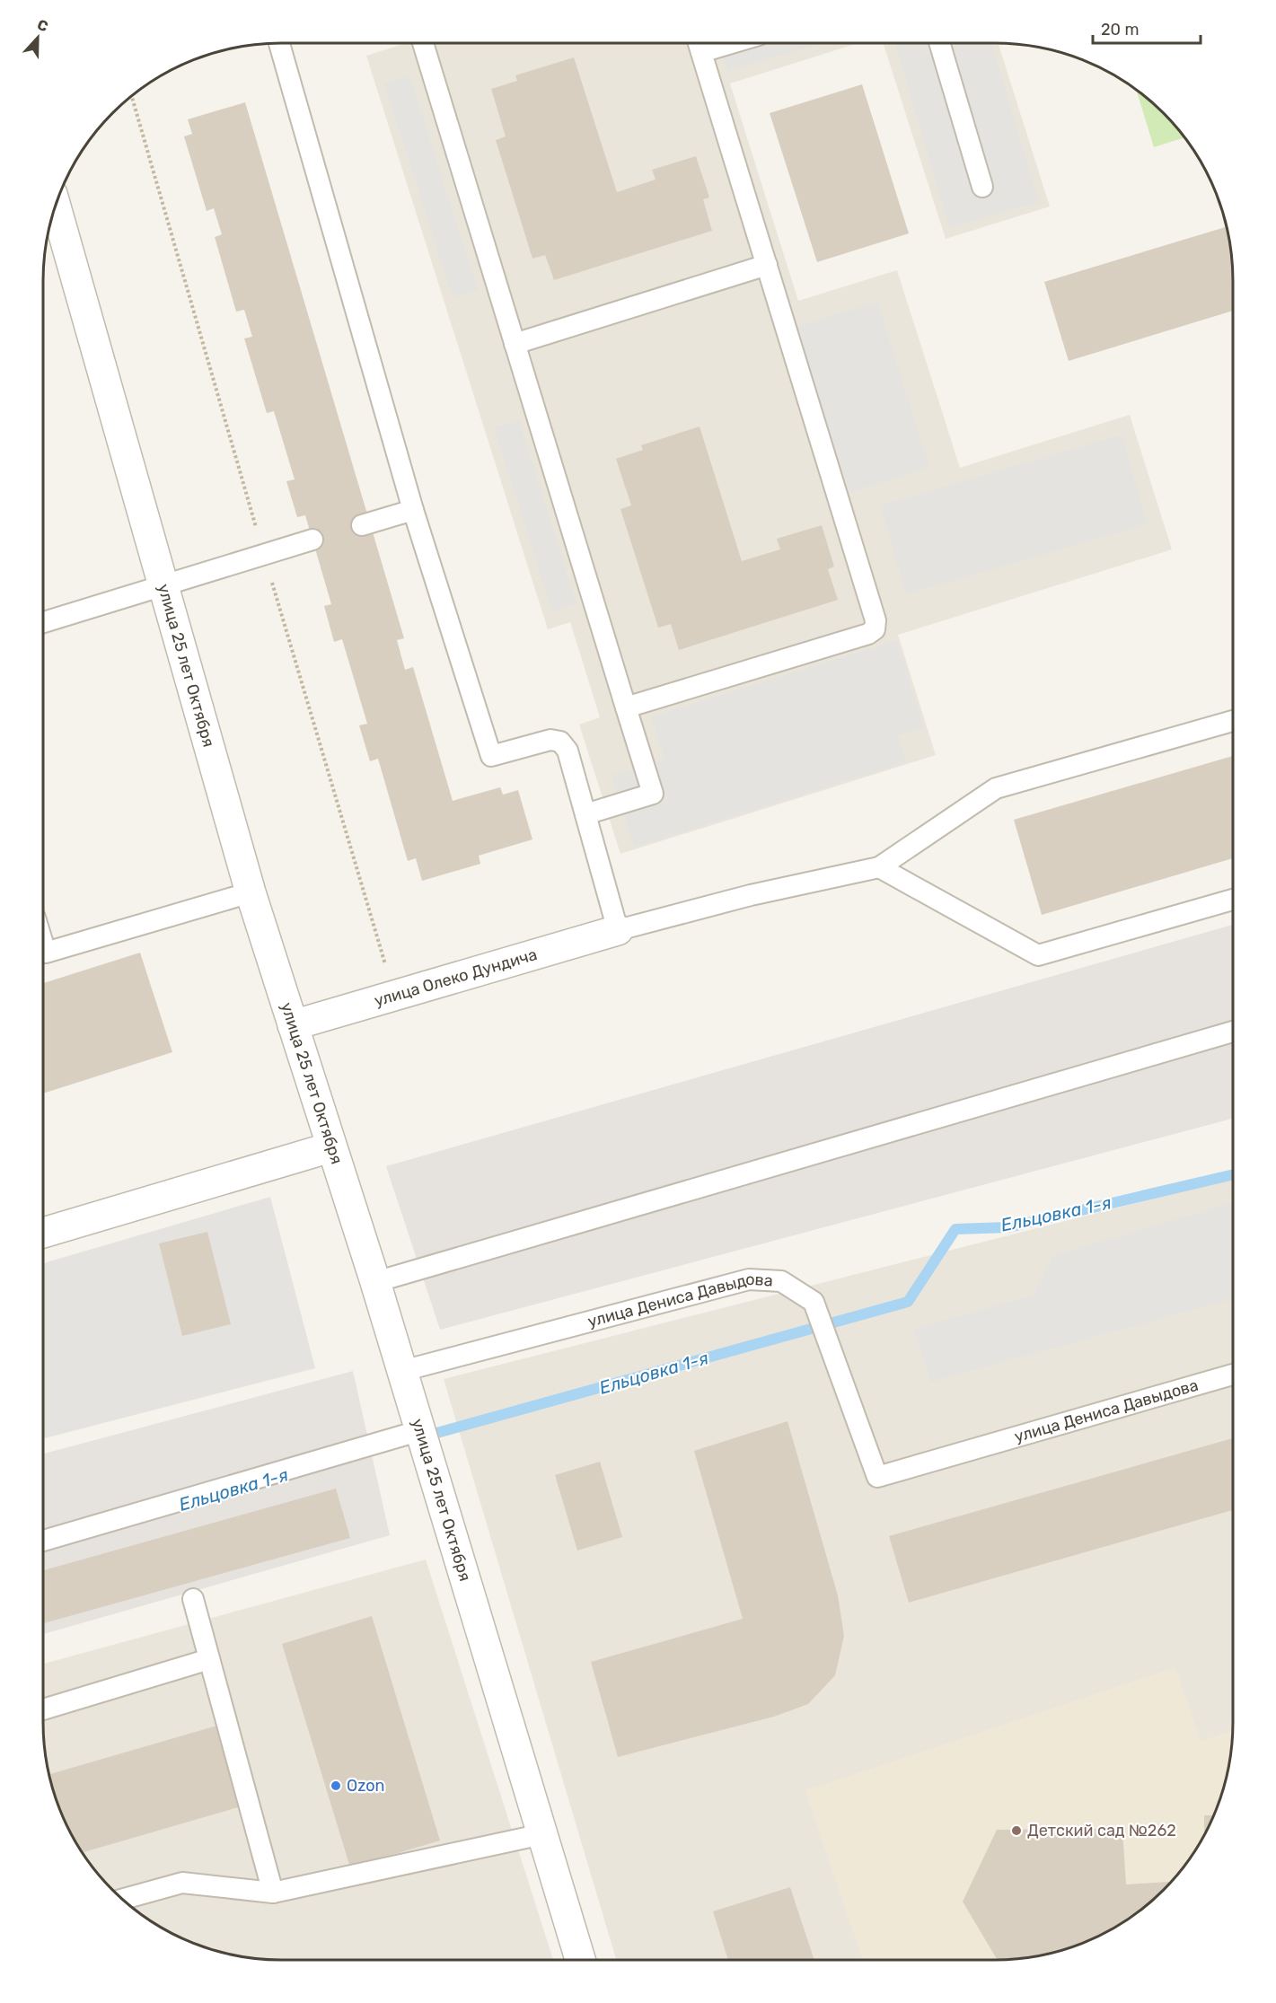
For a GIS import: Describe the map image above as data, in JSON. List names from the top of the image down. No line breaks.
{"streets":{"street":["улица 25 лет Октября","улица Олеко Дундича"],"lane":["улица Дениса Давыдова"]},"crossings":[["улица 25 лет Октября","улица Олеко Дундича"],["улица 25 лет Октября","улица Дениса Давыдова"]],"water":["Ельцовка 1-я"],"places":["Ozon","Детский сад №262"],"scale_bar":"20 m","north":"top"}
